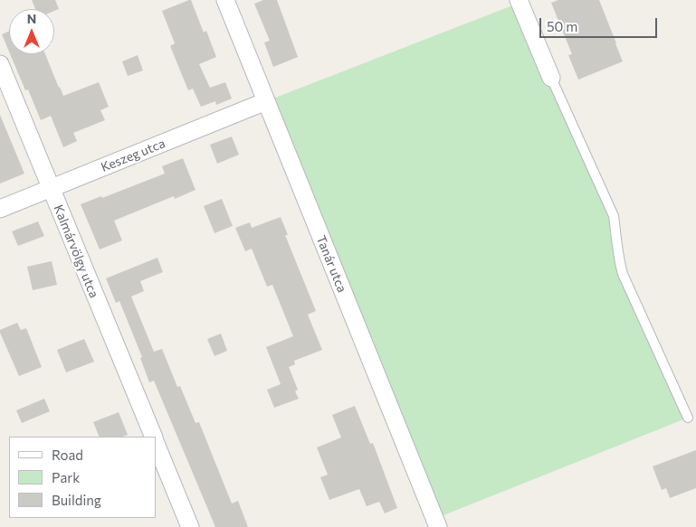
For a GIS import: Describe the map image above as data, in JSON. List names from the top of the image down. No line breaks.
{"streets":{"street":["Keszeg utca","Kalmárvölgy utca","Tanár utca"]},"crossings":[["Keszeg utca","Kalmárvölgy utca"],["Keszeg utca","Tanár utca"]],"legend":["Road","Park","Building"],"scale_bar":"50 m","north":"top"}
